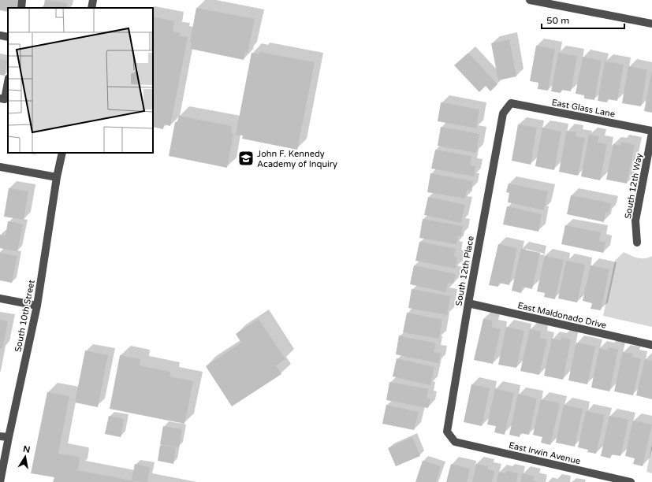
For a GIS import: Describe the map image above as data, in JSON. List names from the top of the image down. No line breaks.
{"streets":{"street":["East Glass Lane","South 12th Way","South 12th Place","East Maldonado Drive","South 10th Street","East Irwin Avenue"]},"crossings":[["East Glass Lane","South 12th Way"],["East Glass Lane","South 12th Place"],["South 12th Place","East Maldonado Drive"],["South 12th Place","East Irwin Avenue"]],"places":{"school or university":["John F. Kennedy Academy of Inquiry"]},"scale_bar":"50 m","north":"top"}
